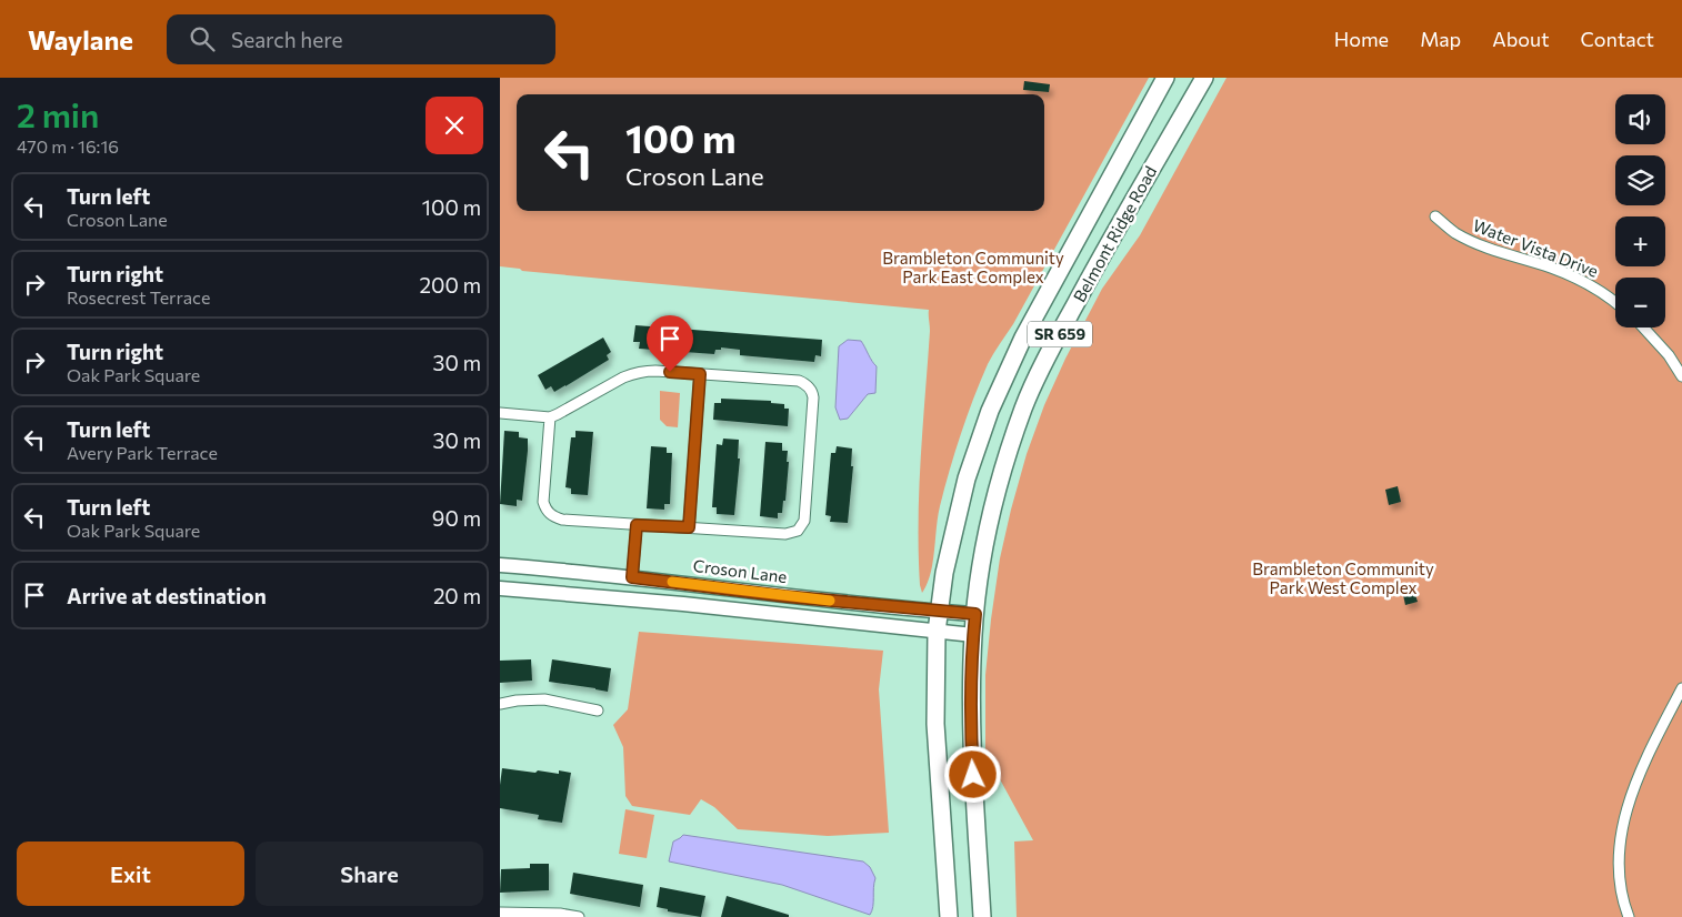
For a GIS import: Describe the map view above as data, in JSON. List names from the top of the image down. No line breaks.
{"streets":{"main road":["Belmont Ridge Road","SR 659","Croson Lane"],"street":["Water Vista Drive"]},"crossings":[["Belmont Ridge Road","Croson Lane"]],"parks":["Brambleton Community Park East Complex","Brambleton Community Park West Complex"],"page":{"header":"Waylane","search":"Search here","nav":["Home","Map","About","Contact"],"heading":["2 min","470 m · 16:16"],"map_buttons":["+","−"],"turn":["100 m","Croson Lane"],"list":[{"name":"Turn left","note":"Croson Lane","value":"100 m"},{"name":"Turn right","note":"Rosecrest Terrace","value":"200 m"},{"name":"Turn right","note":"Oak Park Square","value":"30 m"},{"name":"Turn left","note":"Avery Park Terrace","value":"30 m"},{"name":"Turn left","note":"Oak Park Square","value":"90 m"},{"name":"Arrive at destination","value":"20 m"}],"buttons":["Exit","Share"]}}
